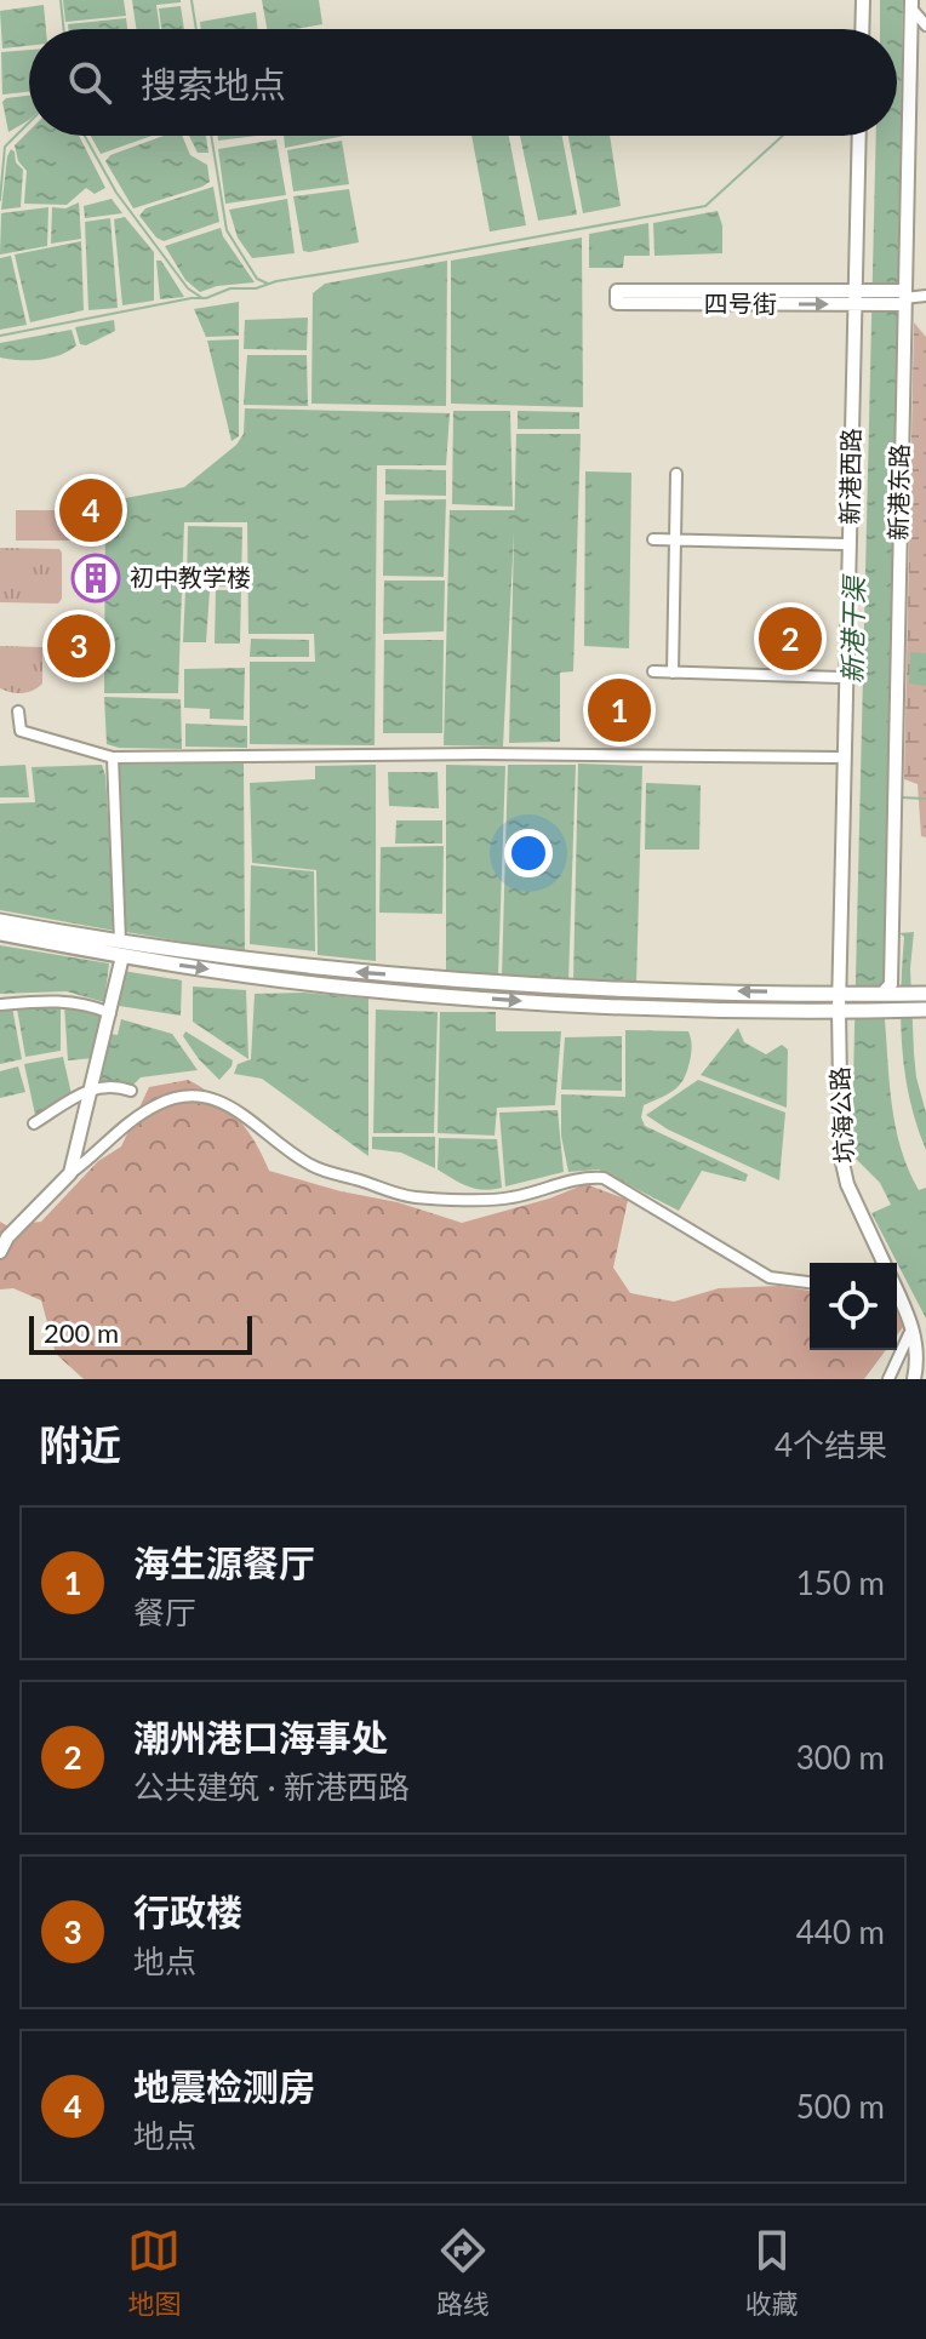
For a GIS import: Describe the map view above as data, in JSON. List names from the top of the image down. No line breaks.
{"streets":{"main road":["四号街","新港西路","新港东路","坑海公路"]},"crossings":[["四号街","新港东路"],["新港西路","坑海公路"]],"water":["新港干渠"],"places":{"building":["初中教学楼"]},"scale_bar":"200 m","page":{"search":"搜索地点","pins":["4","2","3","1"],"scale":"200 m","heading":["附近","4个结果"],"list":[{"mark":"1","name":"海生源餐厅","note":"餐厅","value":"150 m"},{"mark":"2","name":"潮州港口海事处","note":"公共建筑 · 新港西路","value":"300 m"},{"mark":"3","name":"行政楼","note":"地点","value":"440 m"},{"mark":"4","name":"地震检测房","note":"地点","value":"500 m"}],"nav":["地图","路线","收藏"]}}
